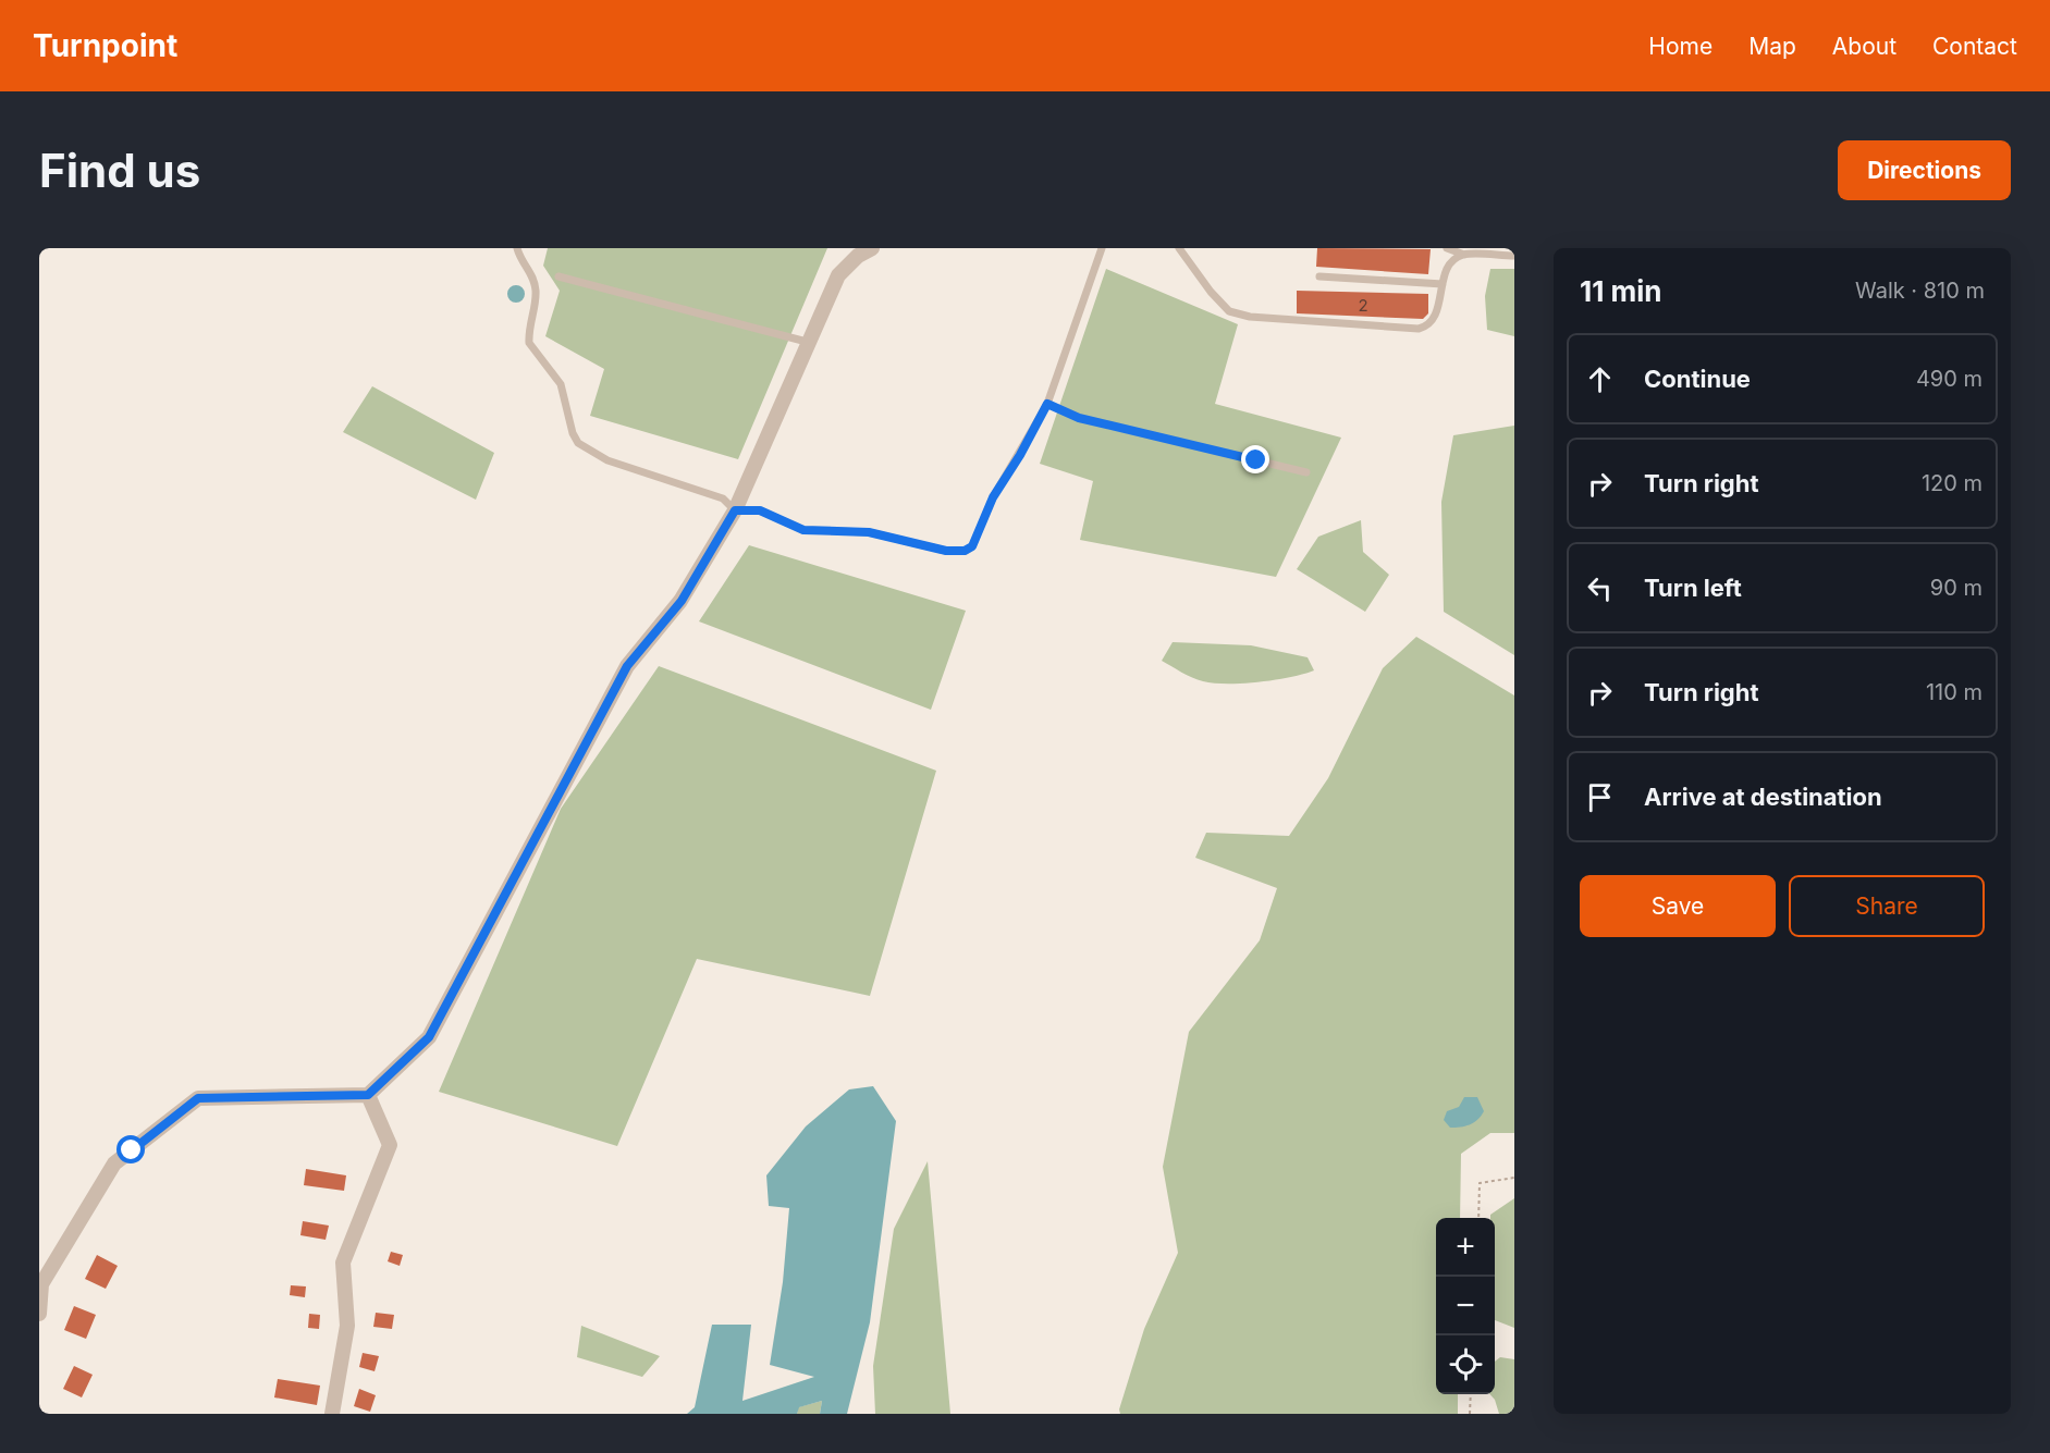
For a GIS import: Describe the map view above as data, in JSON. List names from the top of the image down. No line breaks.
{"house_numbers":["2"],"page":{"header":"Turnpoint","nav":["Home","Map","About","Contact"],"buttons":["Directions",["Save","Share"]],"title":"Find us","heading":["11 min","Walk · 810 m"],"list":[["Continue","490 m"],["Turn right","120 m"],["Turn left","90 m"],["Turn right","110 m"],"Arrive at destination"],"map_buttons":["+","−"]}}
